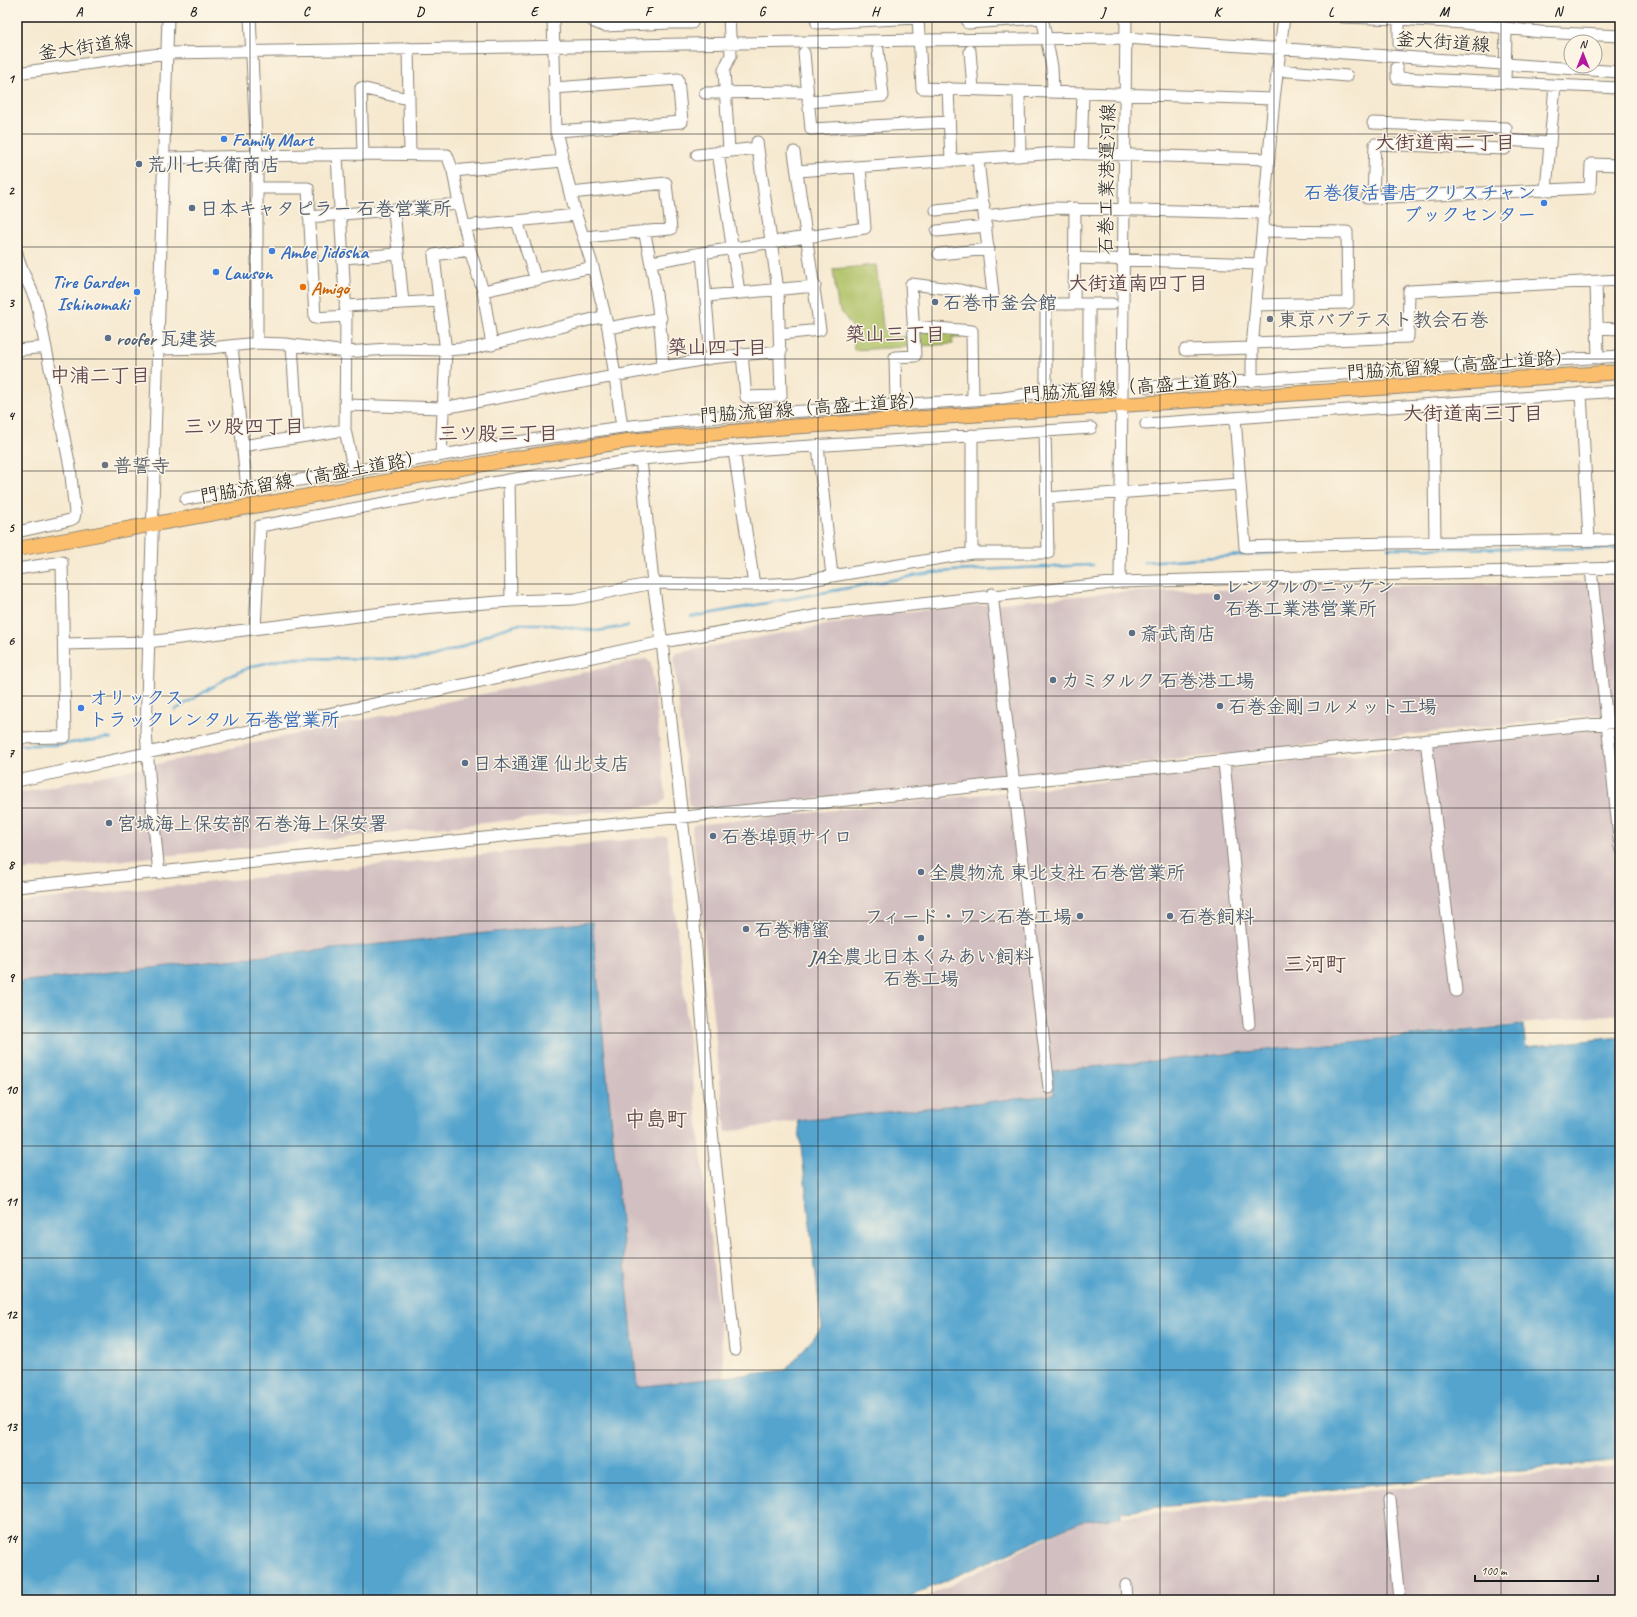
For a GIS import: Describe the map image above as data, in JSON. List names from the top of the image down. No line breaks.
{"streets":{"main road":["門脇流留線（高盛土道路）"],"street":["釜大街道線","石巻工業港運河線"]},"crossings":[["釜大街道線","石巻工業港運河線"],["石巻工業港運河線","門脇流留線（高盛土道路）"]],"districts":["大街道南二丁目","大街道南四丁目","築山三丁目","築山四丁目","中浦二丁目","大街道南三丁目","三ツ股四丁目","三ツ股三丁目","三河町","中島町"],"places":["Family Mart","荒川七兵衛商店","石巻復活書店 クリスチャン ブックセンター","日本キャタピラー 石巻営業所","Ambe Jidōsha","Lawson","Amigo","Tire Garden Ishinomaki","石巻市釜会館","東京バプテスト教会石巻","roofer 瓦建装","普誓寺","レンタルのニッケン 石巻工業港営業所","斎武商店","カミタルク 石巻港工場","石巻金剛コルメット工場","オリックス トラックレンタル 石巻営業所","日本通運 仙北支店","宮城海上保安部 石巻海上保安署","石巻埠頭サイロ","全農物流 東北支社 石巻営業所","フィード・ワン石巻工場","石巻飼料","石巻糖蜜","JA全農北日本くみあい飼料 石巻工場"],"scale_bar":"100 m","north":"top","grid":{"columns":["A","B","C","D","E","F","G","H","I","J","K","L","M","N"],"rows":["1","2","3","4","5","6","7","8","9","10","11","12","13","14"]}}
